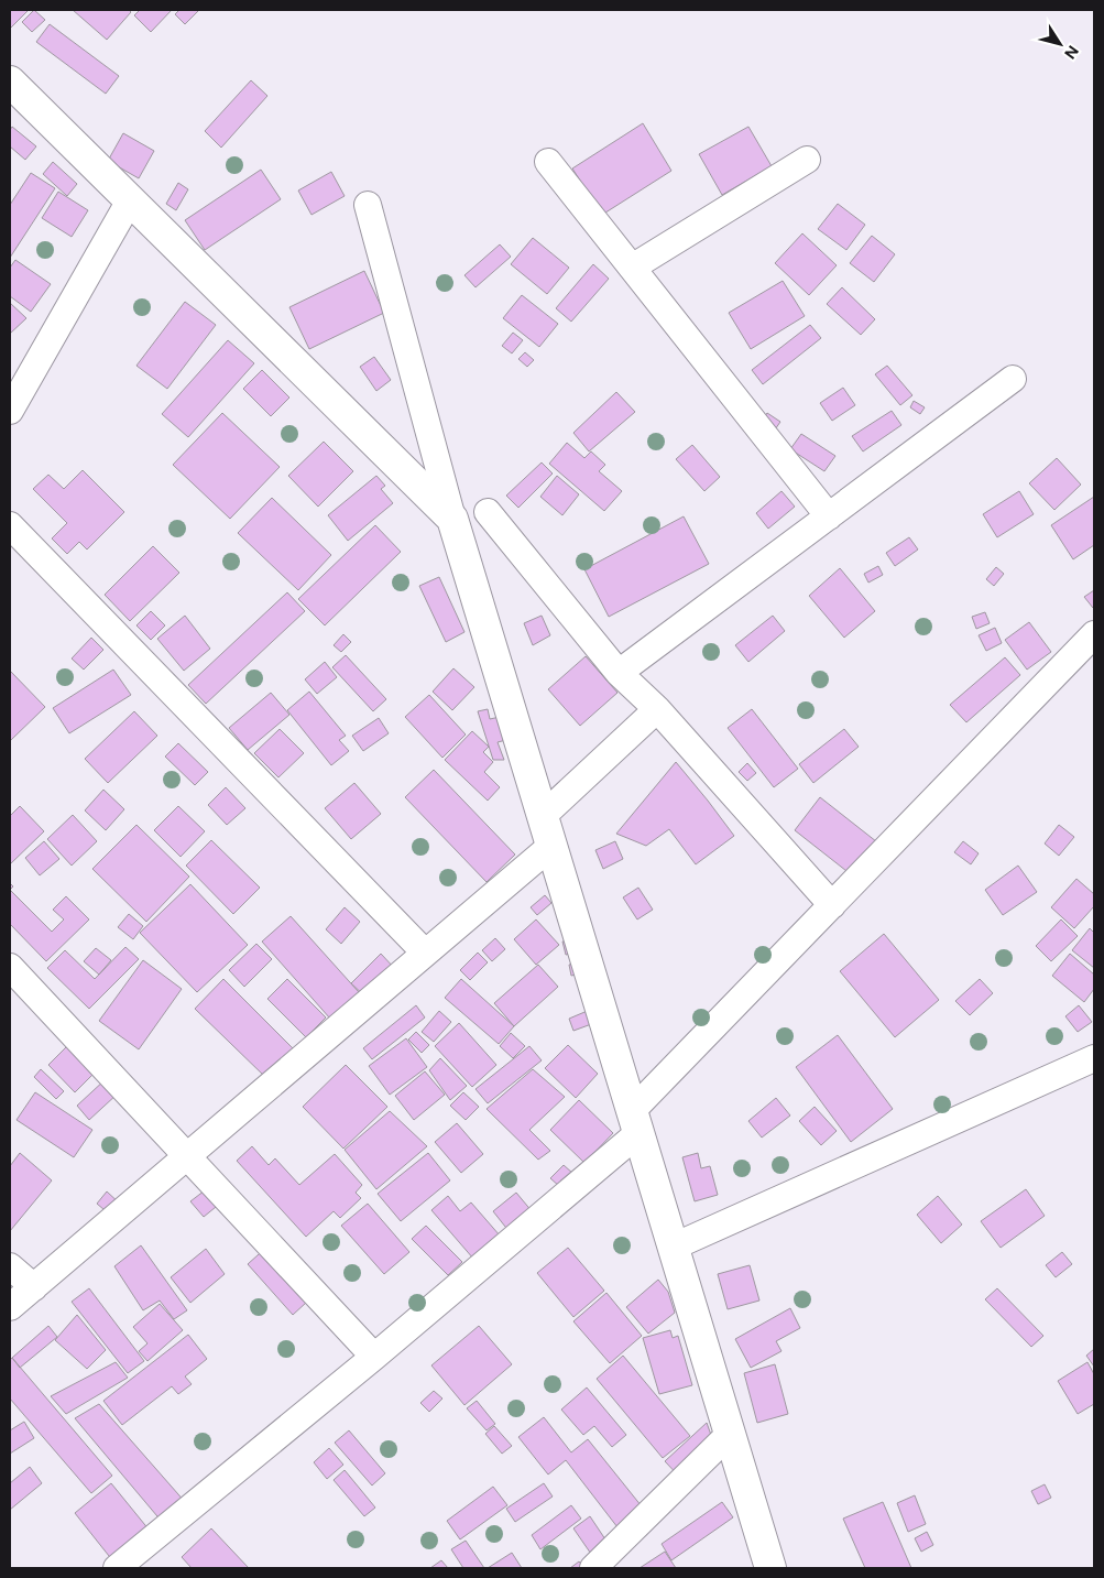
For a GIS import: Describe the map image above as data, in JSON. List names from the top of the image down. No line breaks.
{"north":"bottom right"}
